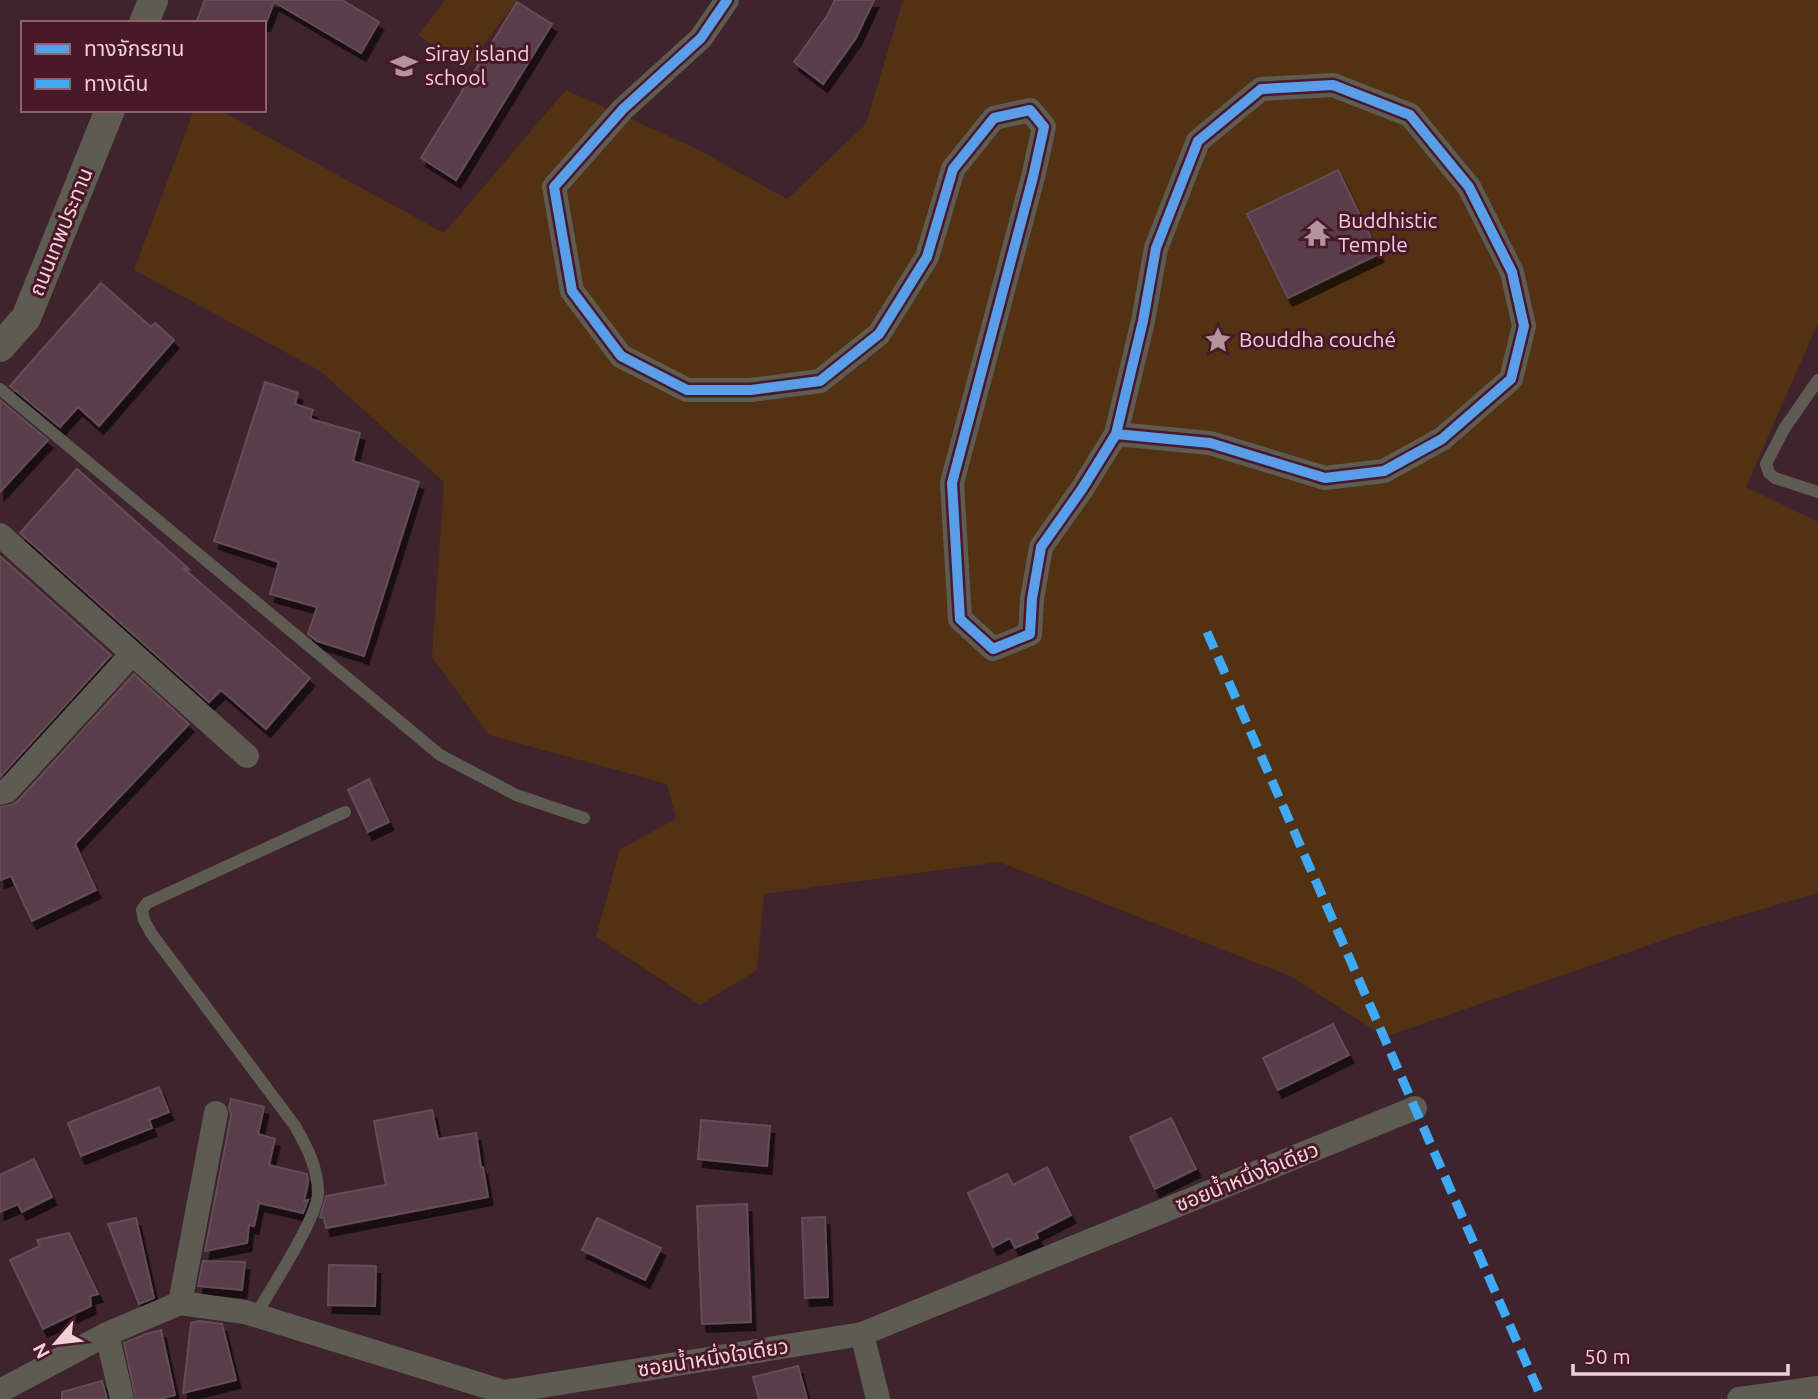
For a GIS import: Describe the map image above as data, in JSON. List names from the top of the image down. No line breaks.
{"streets":{"street":["ถนนเทพประทาน","ซอยน้ำหนึ่งใจเดียว"]},"places":{"school or university":["Siray island school"],"temple":["Buddhistic Temple"],"place":["Bouddha couché"]},"legend":["ทางจักรยาน","ทางเดิน"],"scale_bar":"50 m","north":"bottom left"}
